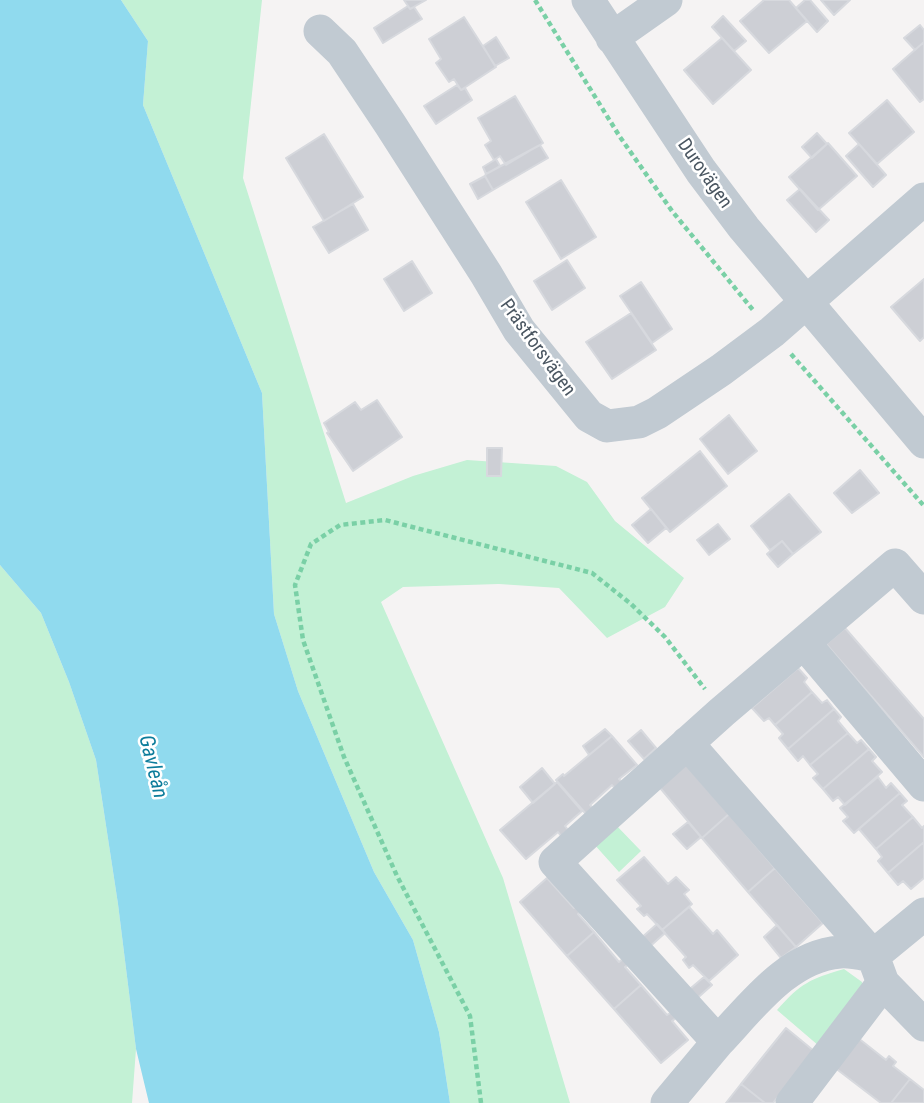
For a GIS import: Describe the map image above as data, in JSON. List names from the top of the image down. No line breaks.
{"streets":{"street":["Durovägen","Prästforsvägen"]},"crossings":[["Durovägen","Prästforsvägen"]],"water":["Gavleån"]}
